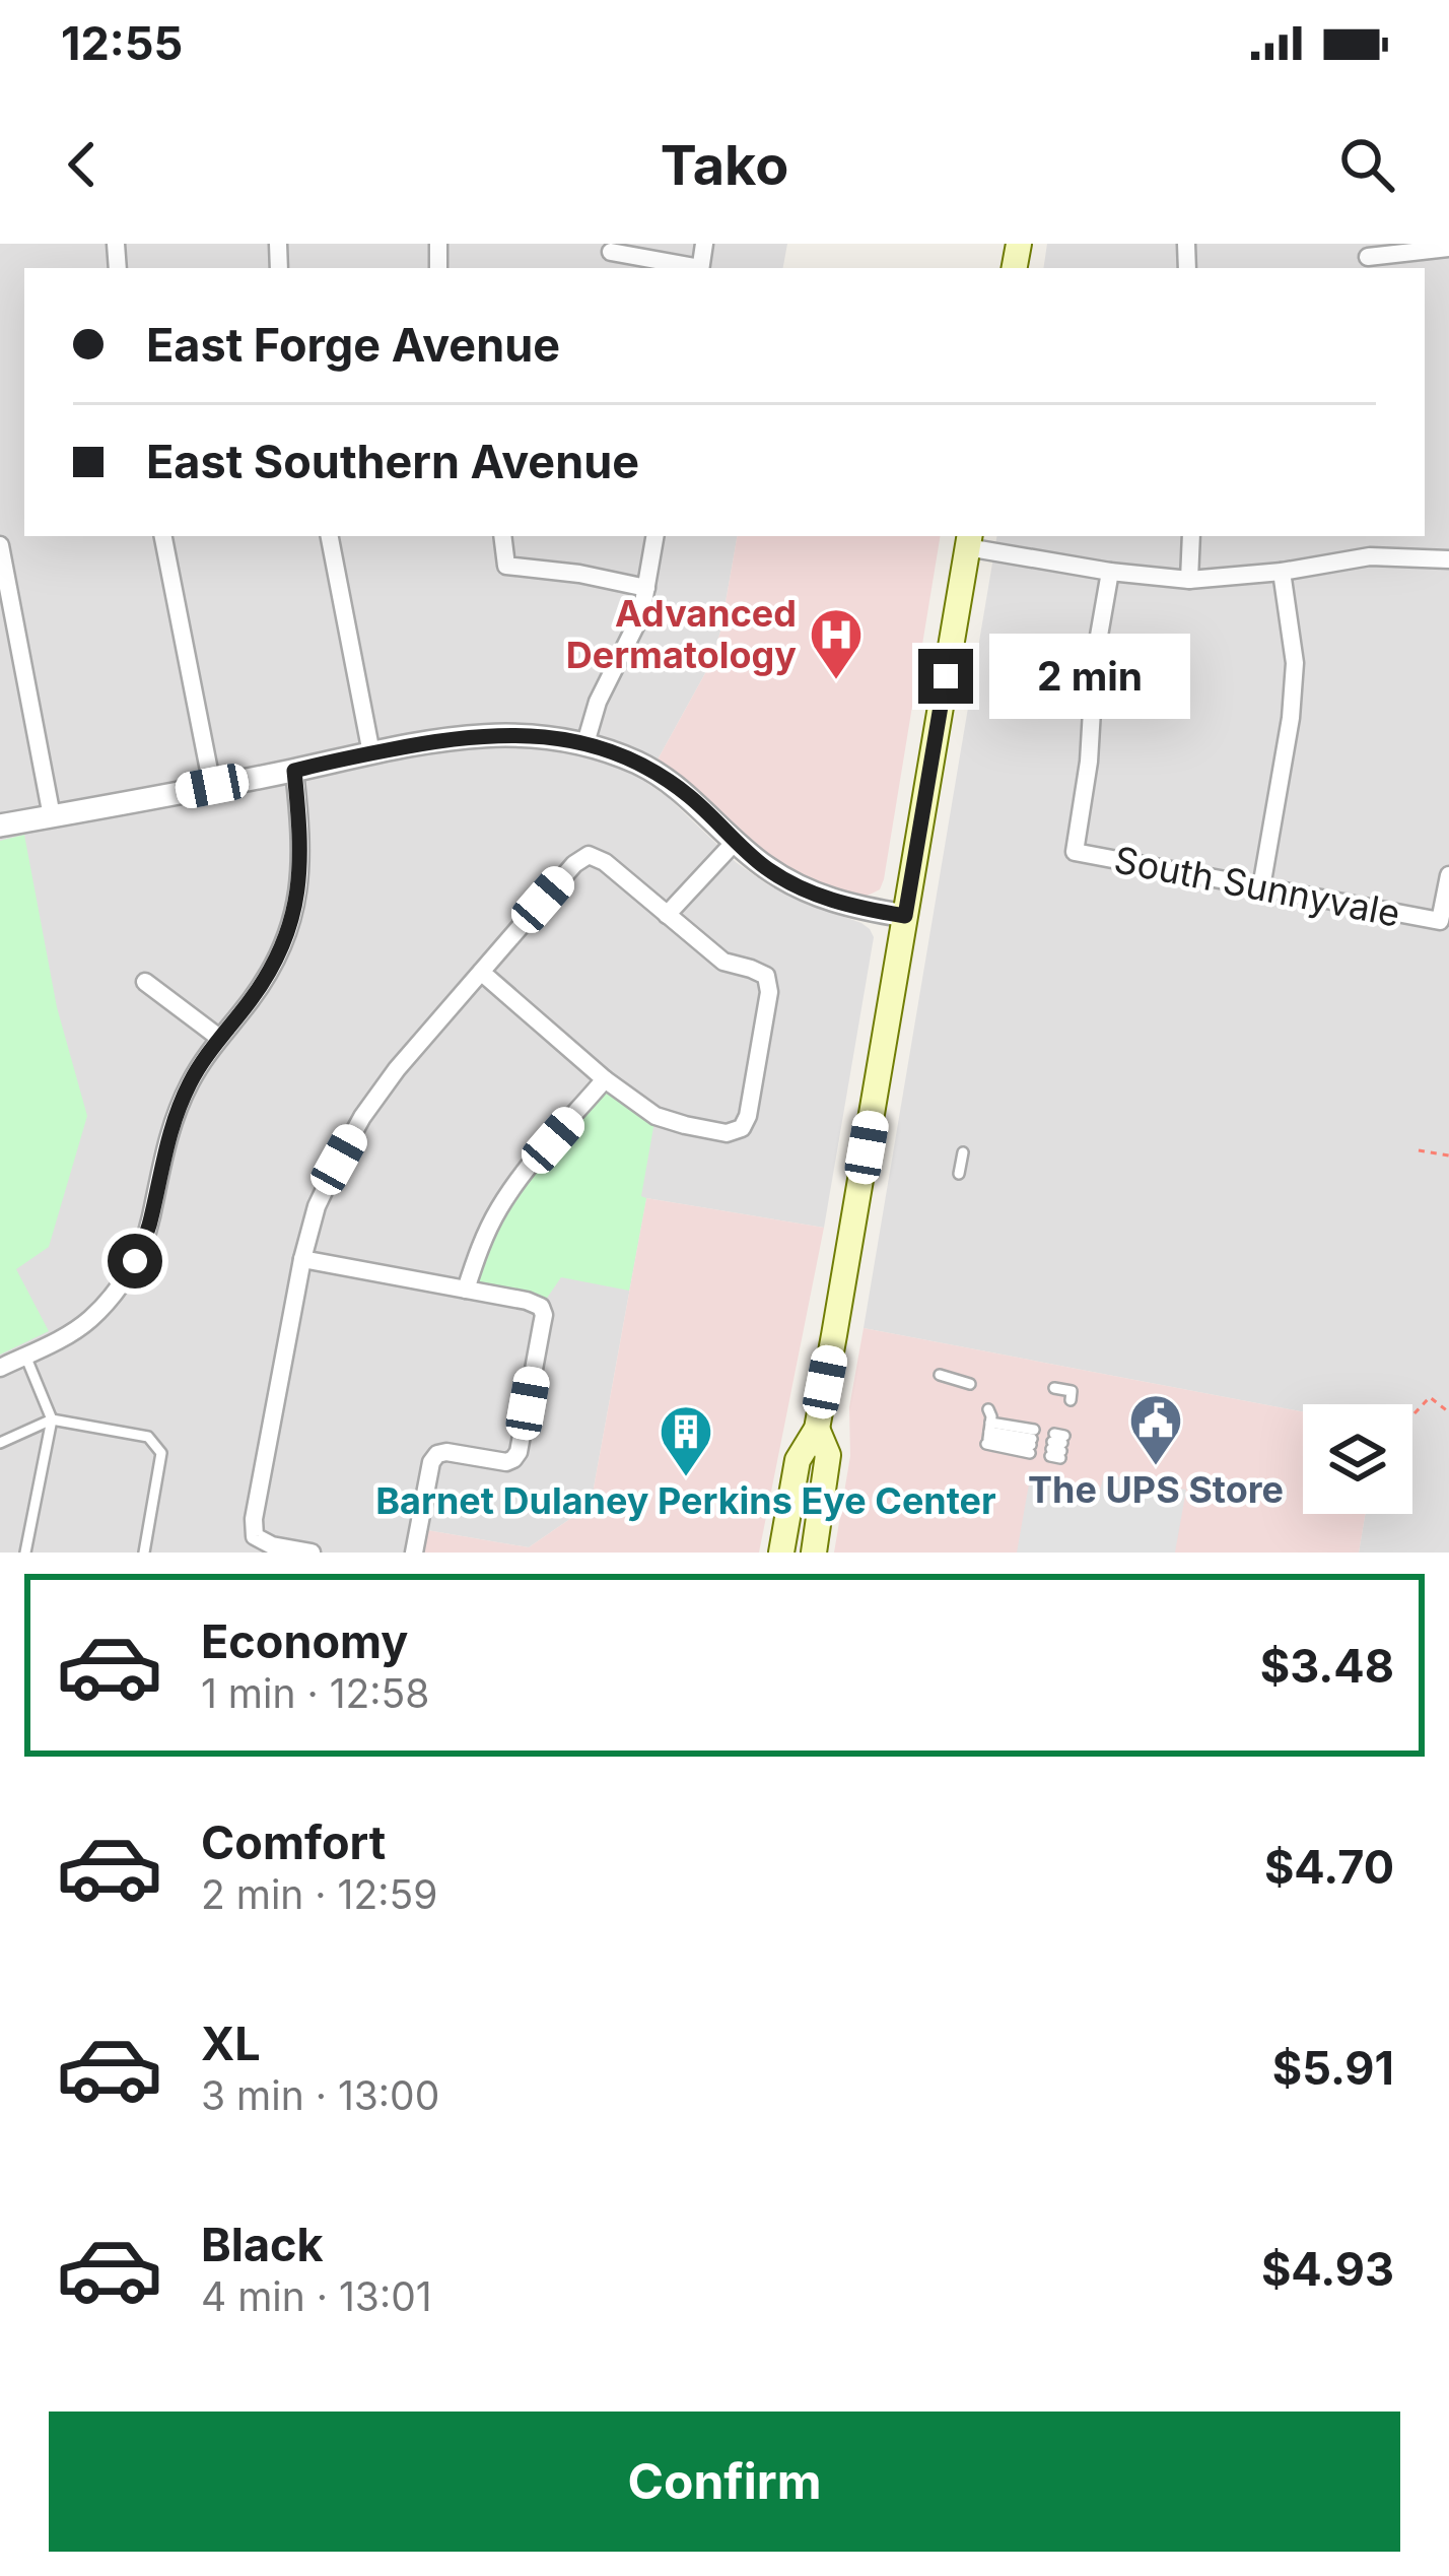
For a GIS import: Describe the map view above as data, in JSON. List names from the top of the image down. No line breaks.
{"streets":{"street":["South Sunnyvale"]},"places":{"hospital":["Advanced Dermatology"],"public building":["The UPS Store"],"building":["Barnet Dulaney Perkins Eye Center"]},"page":{"status":"12:55","header":"Tako","banner":["East Forge Avenue","East Southern Avenue"],"bubble":"2 min","list":[{"name":"Economy","note":"1 min · 12:58","value":"$3.48"},{"name":"Comfort","note":"2 min · 12:59","value":"$4.70"},{"name":"XL","note":"3 min · 13:00","value":"$5.91"},{"name":"Black","note":"4 min · 13:01","value":"$4.93"}],"buttons":"Confirm"}}
